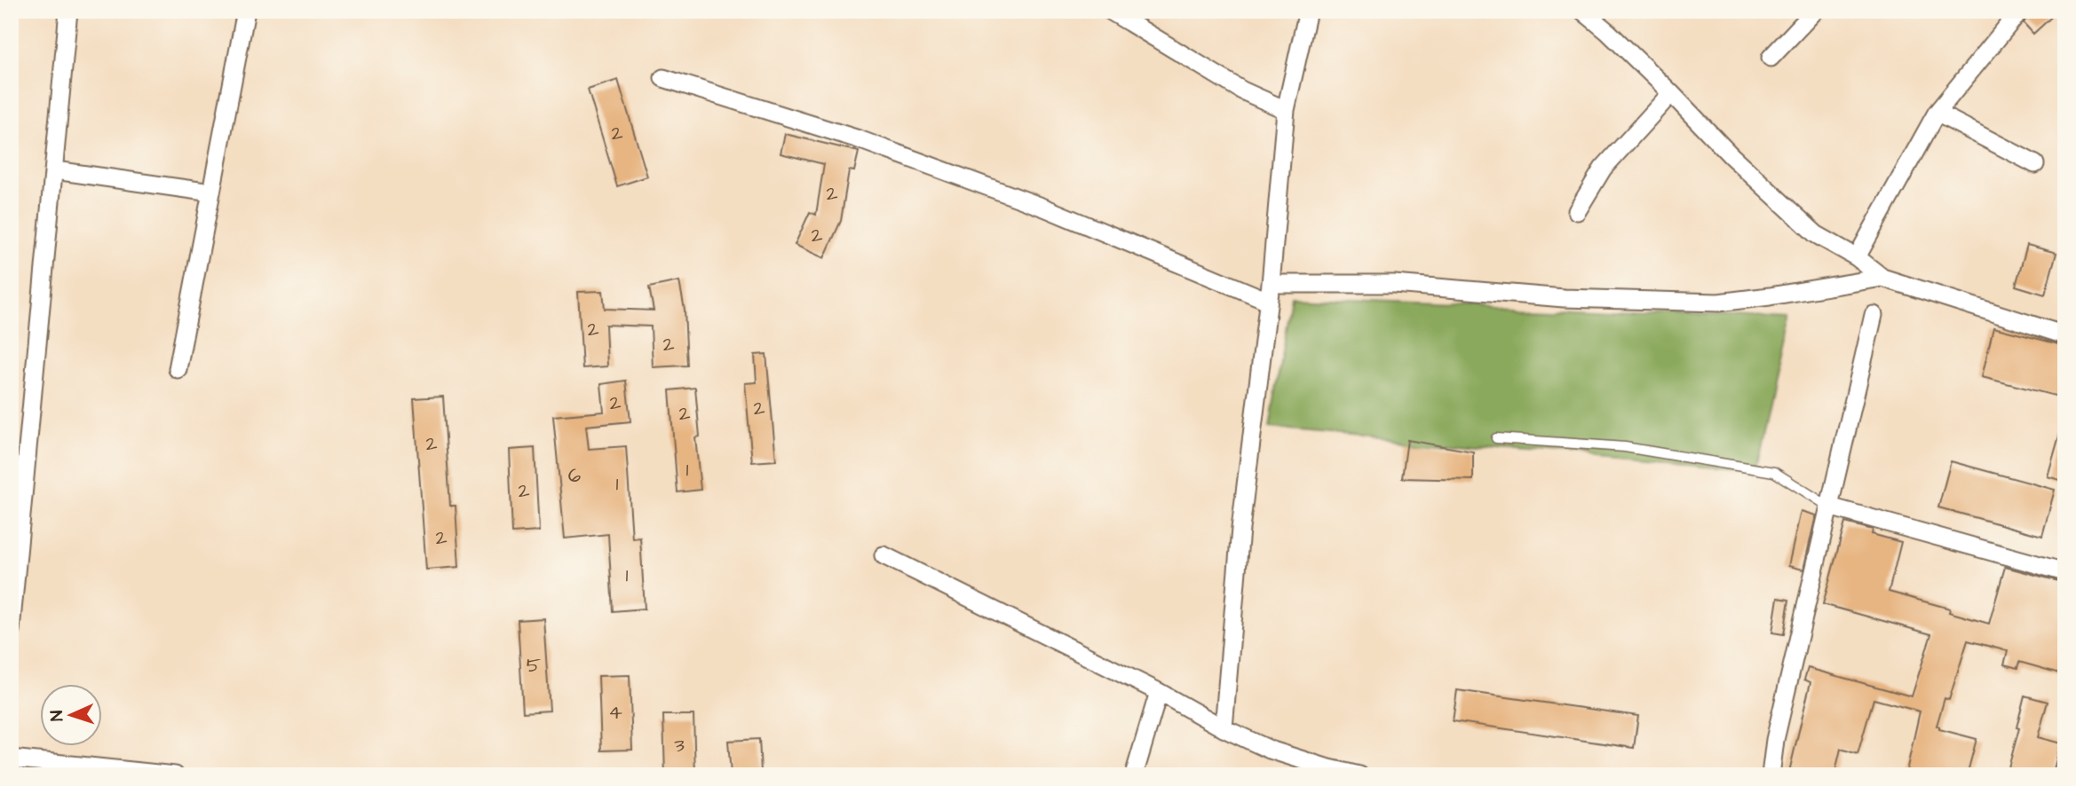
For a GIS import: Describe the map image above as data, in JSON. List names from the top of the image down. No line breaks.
{"house_numbers":["2","2","2","2","2","2","2","2","2","1","6","1","2","2","1","5","4","3"],"north":"left"}
